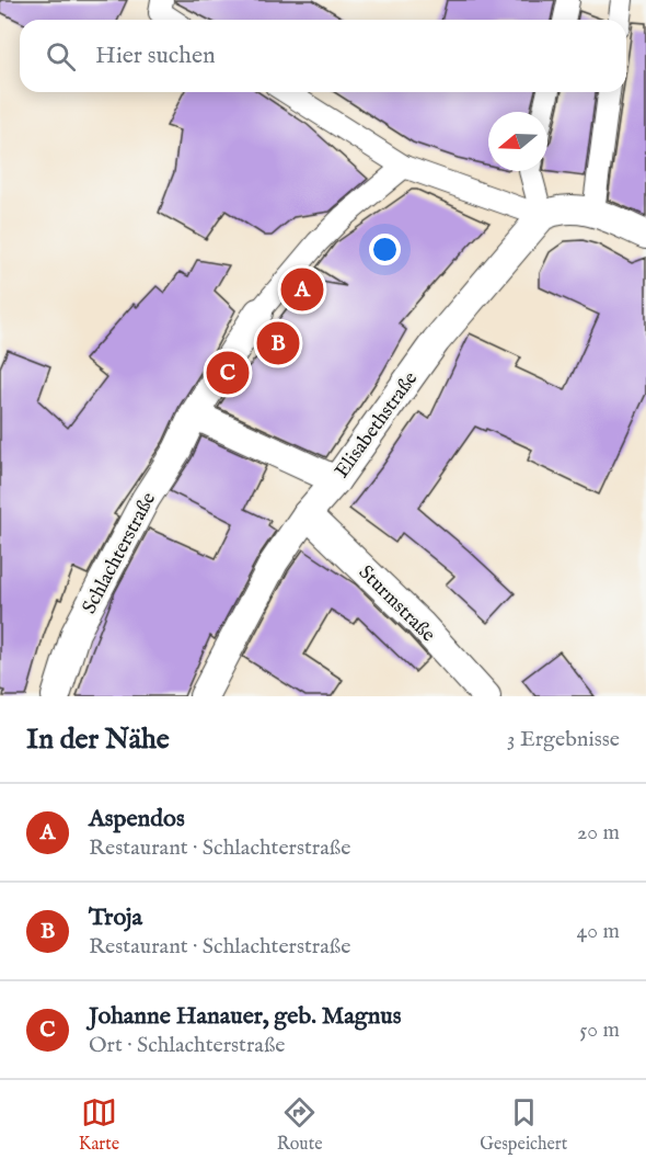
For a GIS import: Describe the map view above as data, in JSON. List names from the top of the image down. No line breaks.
{"streets":{"street":["Elisabethstraße","Schlachterstraße","Sturmstraße"]},"crossings":[["Elisabethstraße","Sturmstraße"]],"north":"left","page":{"search":"Hier suchen","pins":["A","B","C"],"heading":["In der Nähe","3 Ergebnisse"],"list":[{"mark":"A","name":"Aspendos","note":"Restaurant · Schlachterstraße","value":"20 m"},{"mark":"B","name":"Troja","note":"Restaurant · Schlachterstraße","value":"40 m"},{"mark":"C","name":"Johanne Hanauer, geb. Magnus","note":"Ort · Schlachterstraße","value":"50 m"}],"nav":["Karte","Route","Gespeichert"]}}
